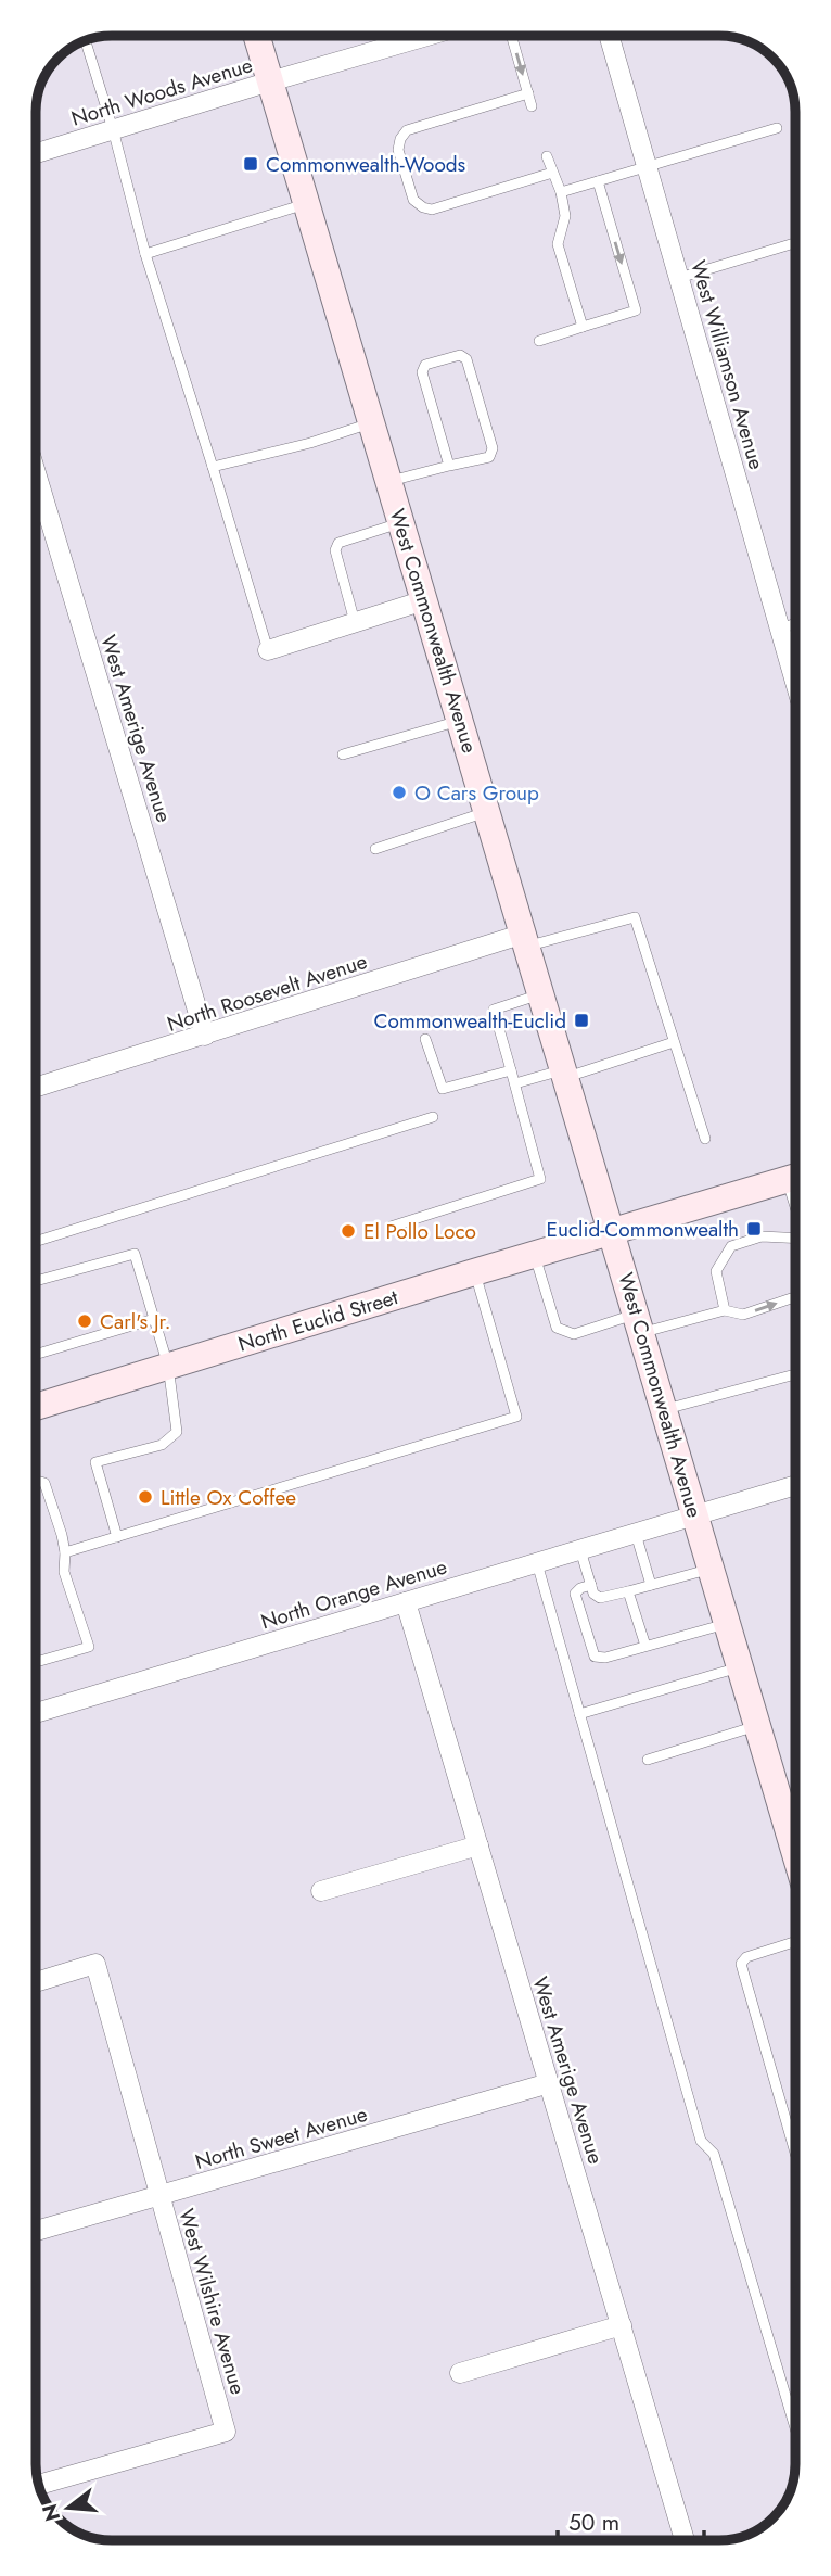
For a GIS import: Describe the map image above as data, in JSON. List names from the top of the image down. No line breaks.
{"streets":{"main road":["West Commonwealth Avenue","North Euclid Street"],"street":["North Woods Avenue","West Williamson Avenue","West Amerige Avenue","North Roosevelt Avenue","North Orange Avenue","North Sweet Avenue","West Wilshire Avenue"]},"crossings":[["North Woods Avenue","West Commonwealth Avenue"],["West Commonwealth Avenue","North Roosevelt Avenue"],["West Commonwealth Avenue","North Euclid Street"],["West Commonwealth Avenue","North Orange Avenue"],["West Amerige Avenue","North Roosevelt Avenue"],["West Amerige Avenue","North Orange Avenue"],["West Amerige Avenue","North Sweet Avenue"],["North Sweet Avenue","West Wilshire Avenue"]],"places":{"transit":["Commonwealth-Woods","Commonwealth-Euclid","Euclid-Commonwealth"],"other":["O Cars Group","El Pollo Loco","Carl's Jr.","Little Ox Coffee"]},"scale_bar":"50 m","north":"left"}
